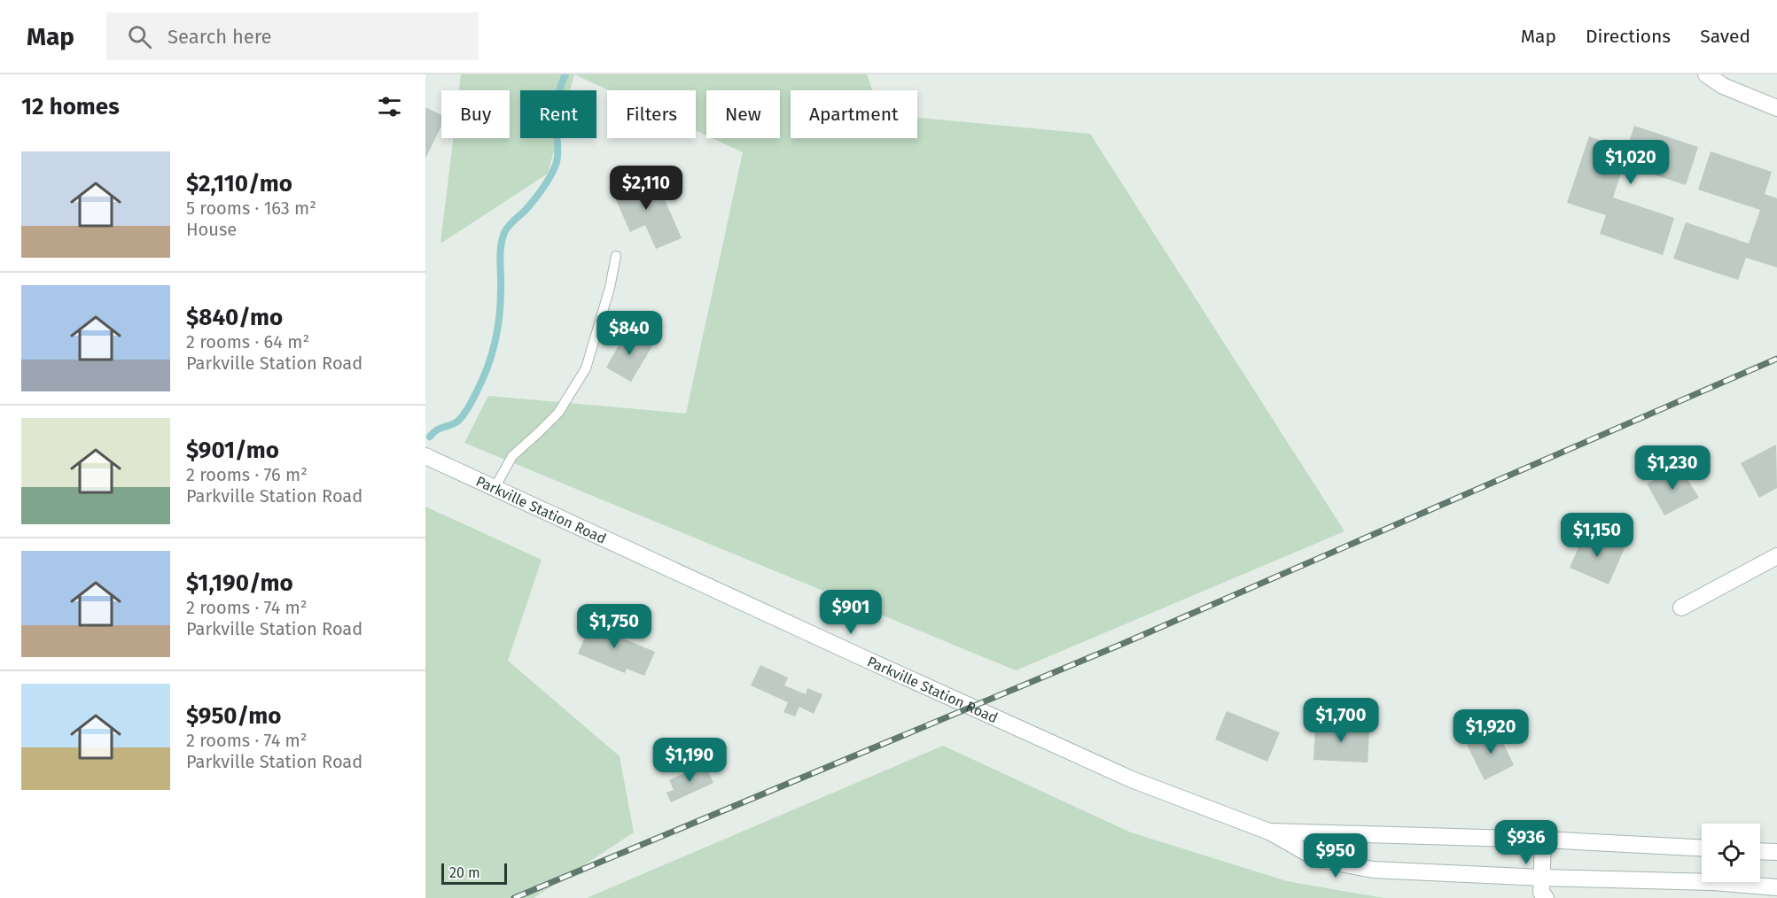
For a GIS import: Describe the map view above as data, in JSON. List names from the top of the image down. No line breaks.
{"streets":{"main road":["Parkville Station Road"]},"scale_bar":"20 m","page":{"header":"Map","search":"Search here","nav":["Map","Directions","Saved"],"heading":"12 homes","chip":["Buy","Rent","Filters","New","Apartment"],"list":[{"name":"$2,110/mo","note":"5 rooms · 163 m² · House"},{"name":"$840/mo","note":"2 rooms · 64 m² · Parkville Station Road"},{"name":"$901/mo","note":"2 rooms · 76 m² · Parkville Station Road"},{"name":"$1,190/mo","note":"2 rooms · 74 m² · Parkville Station Road"},{"name":"$950/mo","note":"2 rooms · 74 m² · Parkville Station Road"}],"price":["$1,020","$2,110","$840","$1,230","$1,150","$901","$1,750","$1,700","$1,920","$1,190","$936","$950"],"scale":"20 m"}}
